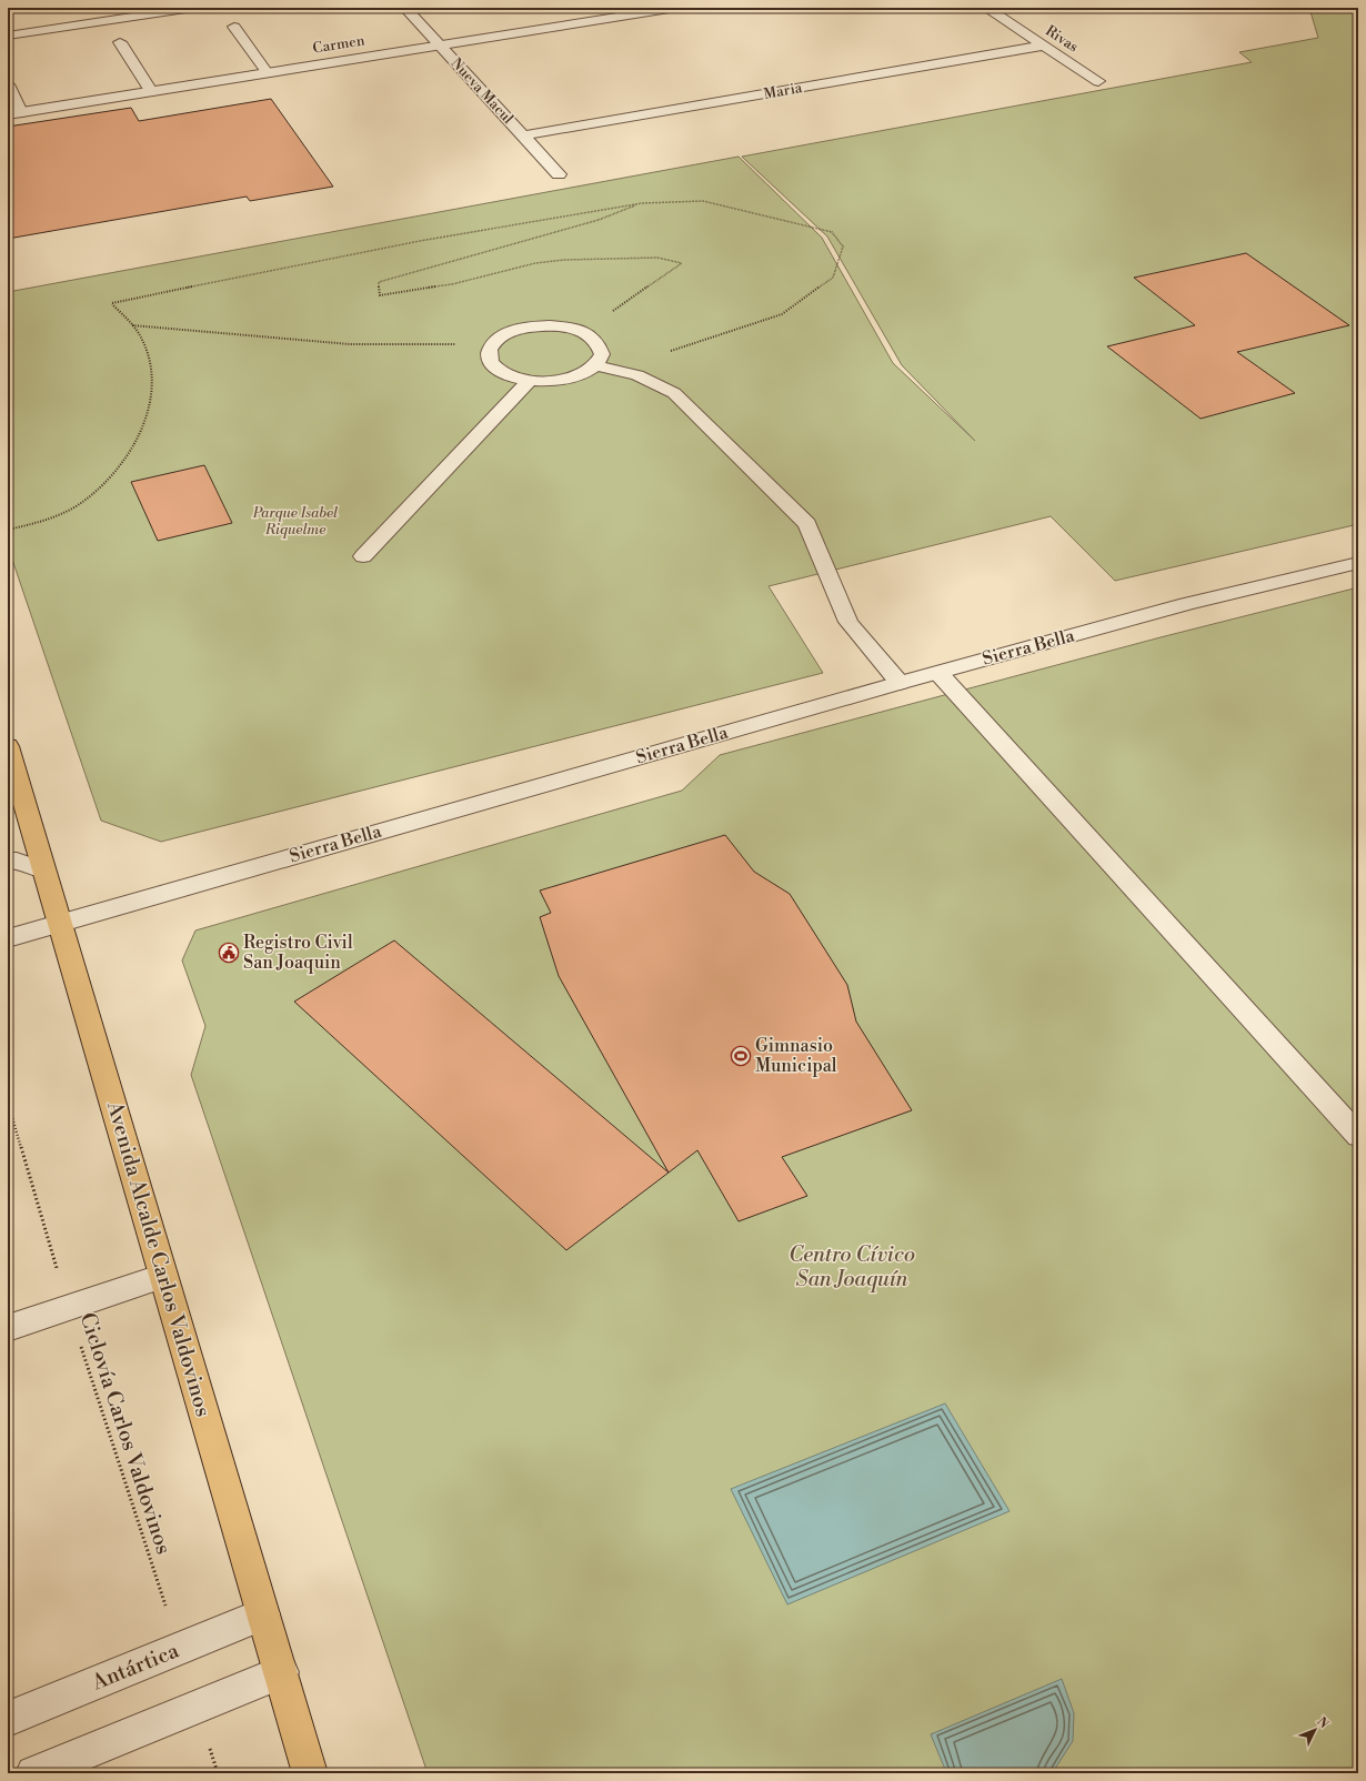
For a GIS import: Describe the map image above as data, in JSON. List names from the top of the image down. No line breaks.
{"streets":{"main road":["Avenida Alcalde Carlos Valdovinos"],"street":["Rivas","Carmen","Nueva Macul","Maria","Sierra Bella","Antártica"],"path":["Ciclovía Carlos Valdovinos"]},"crossings":[["Rivas","Maria"],["Carmen","Nueva Macul"],["Nueva Macul","Maria"],["Sierra Bella","Avenida Alcalde Carlos Valdovinos"],["Avenida Alcalde Carlos Valdovinos","Antártica"],["Ciclovía Carlos Valdovinos","Antártica"]],"parks":["Parque Isabel Riquelme","Centro Cívico San Joaquín"],"places":{"public building":["Registro Civil San Joaquin"],"sports":["Gimnasio Municipal"]},"north":"top right"}
